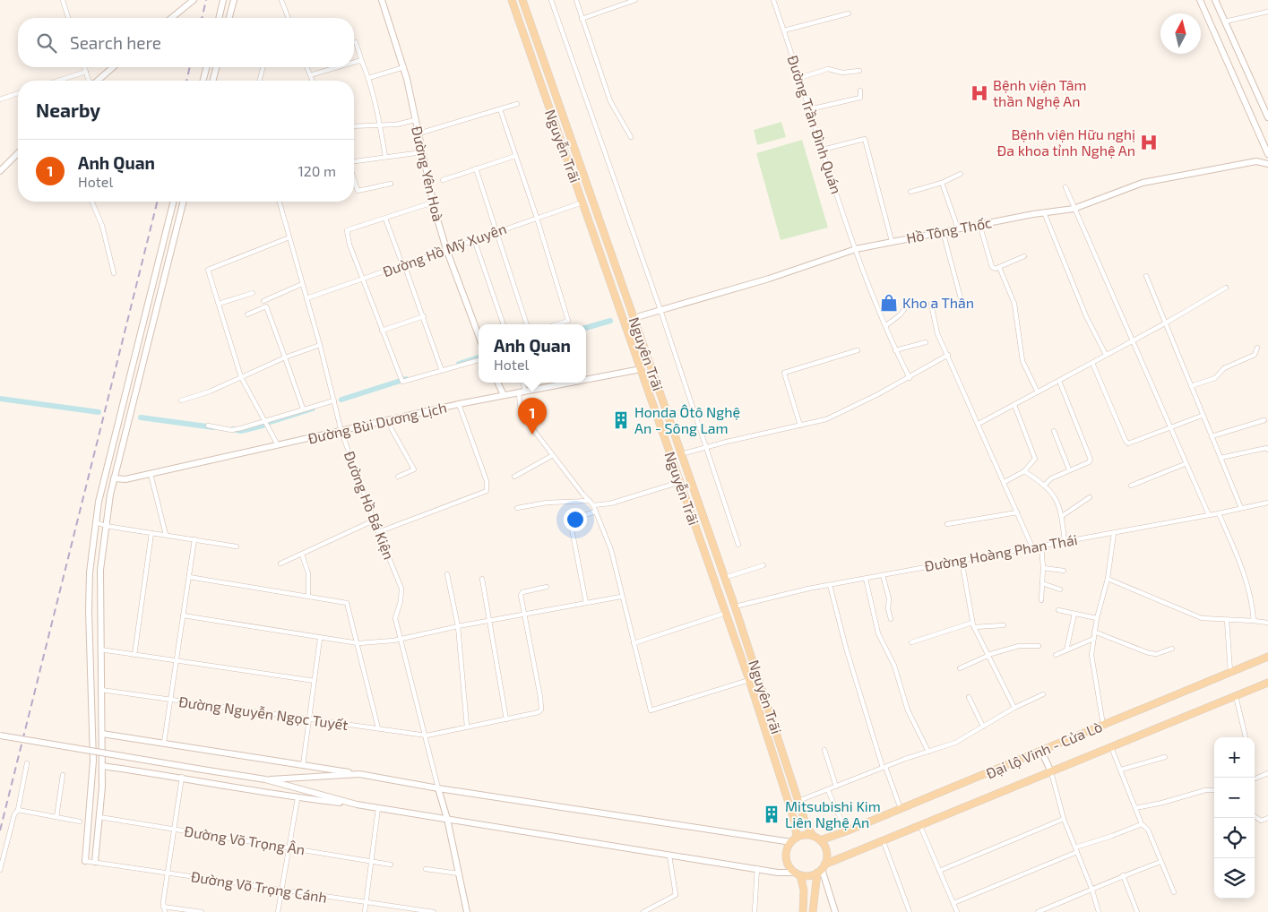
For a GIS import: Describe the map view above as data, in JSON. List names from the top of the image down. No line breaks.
{"streets":{"main road":["Nguyễn Trãi","Nguyên Trãi","Đại lộ Vinh - Cửa Lò"],"street":["Đường Trần Đình Quán","Đường Yên Hoà","Hồ Tông Thốc","Đường Hồ Mỹ Xuyên","Đường Bùi Dương Lịch","Đường Hồ Bá Kiện","Đường Hoàng Phan Thái","Đường Nguyễn Ngọc Tuyết","Đường Võ Trọng Ân","Đường Võ Trọng Cánh"]},"crossings":[["Đường Trần Đình Quán","Hồ Tông Thốc"],["Nguyễn Trãi","Đường Hồ Mỹ Xuyên"],["Nguyễn Trãi","Nguyên Trãi"],["Nguyễn Trãi","Đường Bùi Dương Lịch"],["Nguyễn Trãi","Đại lộ Vinh - Cửa Lò"],["Đường Yên Hoà","Đường Hồ Mỹ Xuyên"],["Hồ Tông Thốc","Nguyên Trãi"],["Đường Hồ Mỹ Xuyên","Đường Hồ Bá Kiện"],["Nguyên Trãi","Đường Hoàng Phan Thái"],["Nguyên Trãi","Đại lộ Vinh - Cửa Lò"],["Đường Bùi Dương Lịch","Đường Hồ Bá Kiện"],["Đường Hồ Bá Kiện","Đường Nguyễn Ngọc Tuyết"]],"places":{"hospital":["Bệnh viện Tâm thần Nghệ An","Bệnh viện Hữu nghị Đa khoa tỉnh Nghệ An"],"shop":["Kho a Thân"],"building":["Honda Ôtô Nghệ An - Sông Lam","Mitsubishi Kim Liên Nghệ An"]},"north":"top","page":{"search":"Search here","heading":"Nearby","list":[{"mark":"1","name":"Anh Quan","note":"Hotel","value":"120 m"}],"popup":["Anh Quan","Hotel"],"pins":"1","map_buttons":["+","−"]}}
